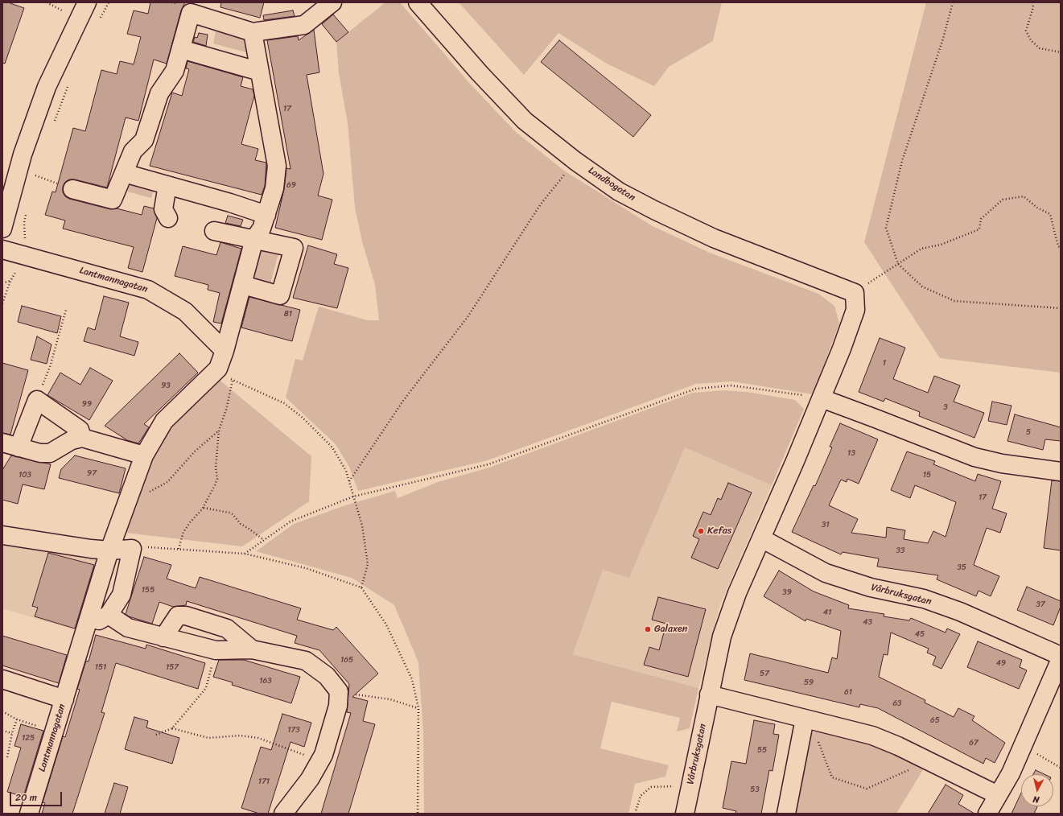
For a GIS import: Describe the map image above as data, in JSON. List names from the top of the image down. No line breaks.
{"streets":{"street":["Landbogatan","Lantmannagatan","Vårbruksgatan"]},"crossings":[["Landbogatan","Vårbruksgatan"]],"places":["Kefas","Galaxen"],"house_numbers":["17","69","81","1","93","99","3","5","13","97","103","15","17","31","33","35","155","39","37","41","43","45","165","49","151","157","57","163","59","61","63","65","173","125","67","55","171","53"],"scale_bar":"20 m","north":"bottom"}
